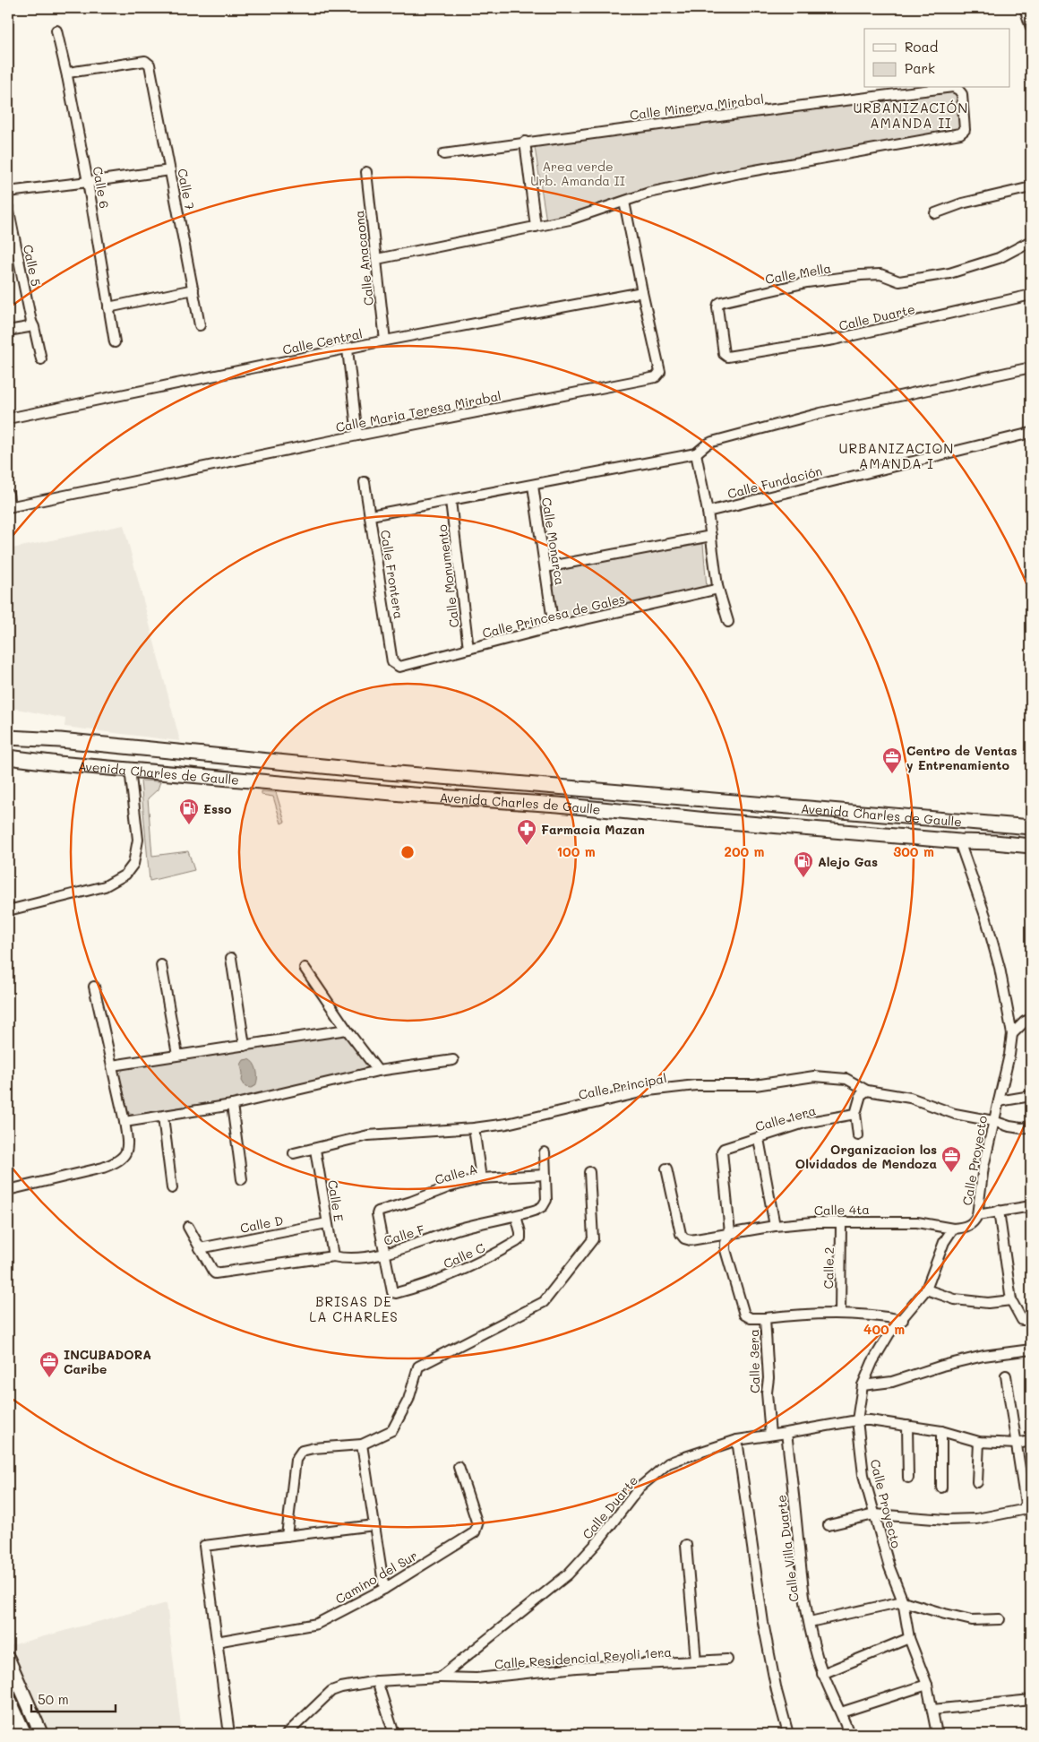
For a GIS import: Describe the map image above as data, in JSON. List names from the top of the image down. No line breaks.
{"streets":{"main road":["Avenida Charles de Gaulle"],"street":["Calle Minerva Mirabal","Calle 6","Calle 7","Calle Anacaona","Calle 5","Calle Mella","Calle Duarte","Calle Central","Calle Maria Teresa Mirabal","Calle Fundación","Calle Monarca","Calle Frontera","Calle Monumento","Calle Princesa de Gales","Calle Principal","Calle 1era","Calle Proyecto","Calle A","Calle E","Calle 4ta","Calle D","Calle F","Calle C","Calle 2","Calle 3era","Calle Villa Duarte","Camino del Sur","Calle Residencial Reyoli 1era"]},"crossings":[["Calle 6","Calle 7"],["Calle Anacaona","Calle Central"],["Calle Mella","Calle Duarte"],["Calle Duarte","Calle Proyecto"],["Calle Duarte","Calle 3era"],["Calle Duarte","Calle Villa Duarte"],["Calle Duarte","Calle Residencial Reyoli 1era"],["Calle Central","Calle Maria Teresa Mirabal"],["Calle Monarca","Calle Princesa de Gales"],["Calle Frontera","Calle Princesa de Gales"],["Calle Monumento","Calle Princesa de Gales"],["Avenida Charles de Gaulle","Calle Proyecto"],["Calle Principal","Calle Proyecto"],["Calle Principal","Calle E"],["Calle 1era","Calle 3era"],["Calle Proyecto","Calle 4ta"],["Calle A","Calle F"],["Calle A","Calle C"],["Calle E","Calle D"],["Calle E","Calle F"],["Calle 4ta","Calle 2"],["Calle 4ta","Calle 3era"],["Calle D","Calle F"],["Calle F","Calle C"]],"districts":["URBANIZACIÓN AMANDA II","URBANIZACION AMANDA I","BRISAS DE LA CHARLES"],"parks":["Area verde Urb. Amanda II"],"places":{"office":["Centro de Ventas y Entrenamiento","Organizacion los Olvidados de Mendoza","INCUBADORA Caribe"],"fuel station":["Esso","Alejo Gas"],"pharmacy":["Farmacia Mazan"]},"legend":["Road","Park"],"scale_bar":"50 m","rings":["100 m","200 m","300 m","400 m"]}
